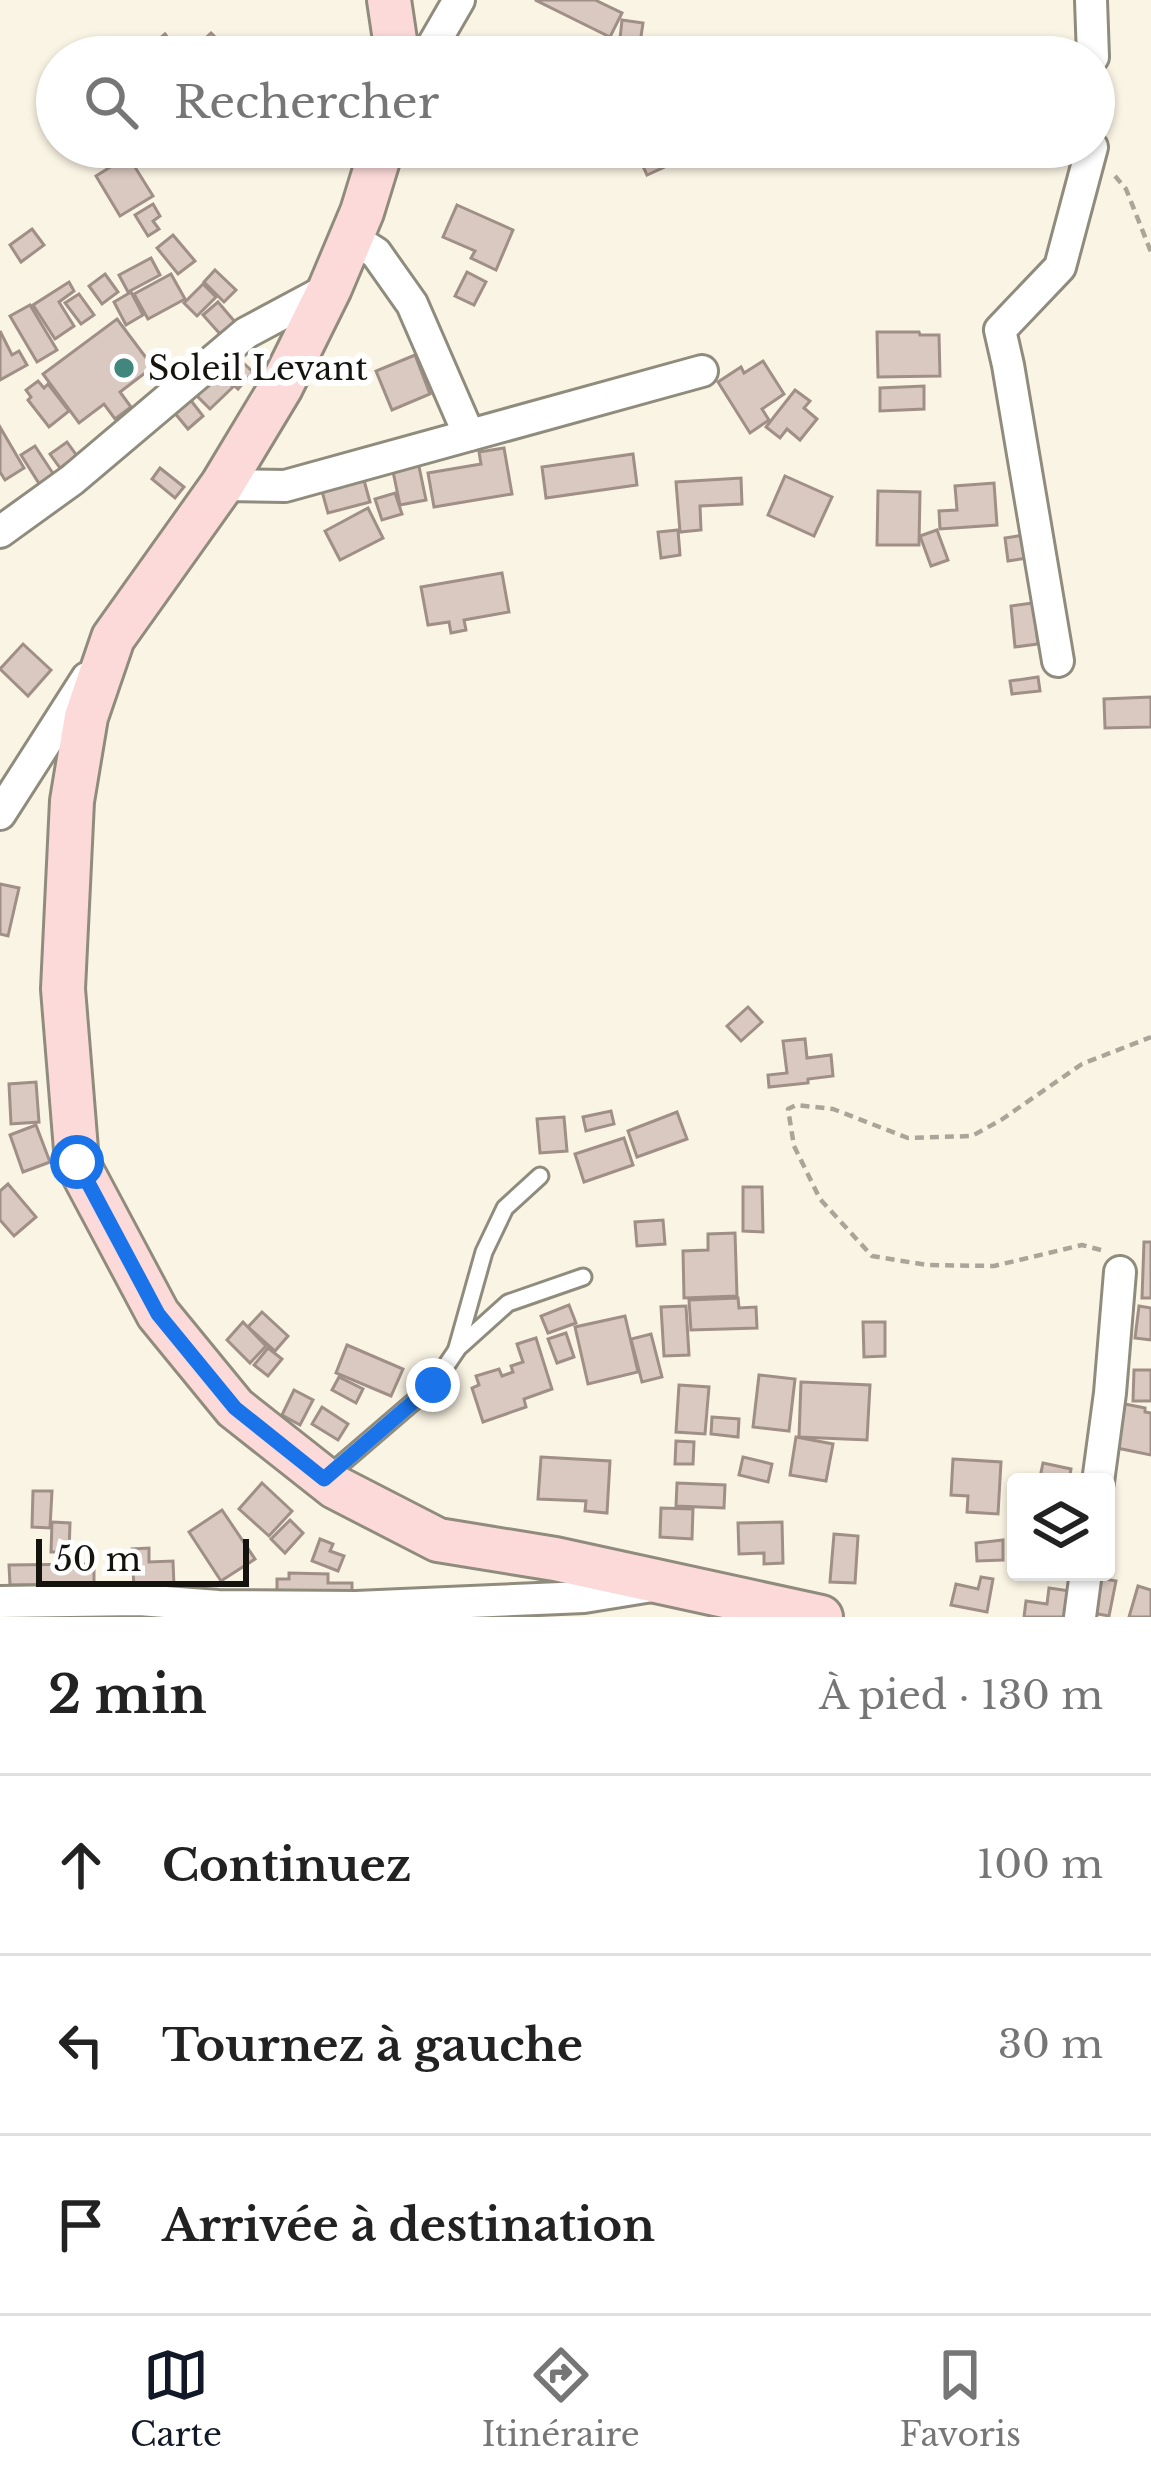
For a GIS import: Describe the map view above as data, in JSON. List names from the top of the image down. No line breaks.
{"places":["Soleil Levant"],"scale_bar":"50 m","page":{"search":"Rechercher","scale":"50 m","heading":["2 min","À pied · 130 m"],"list":[["Continuez","100 m"],["Tournez à gauche","30 m"],"Arrivée à destination"],"nav":["Carte","Itinéraire","Favoris"]}}
